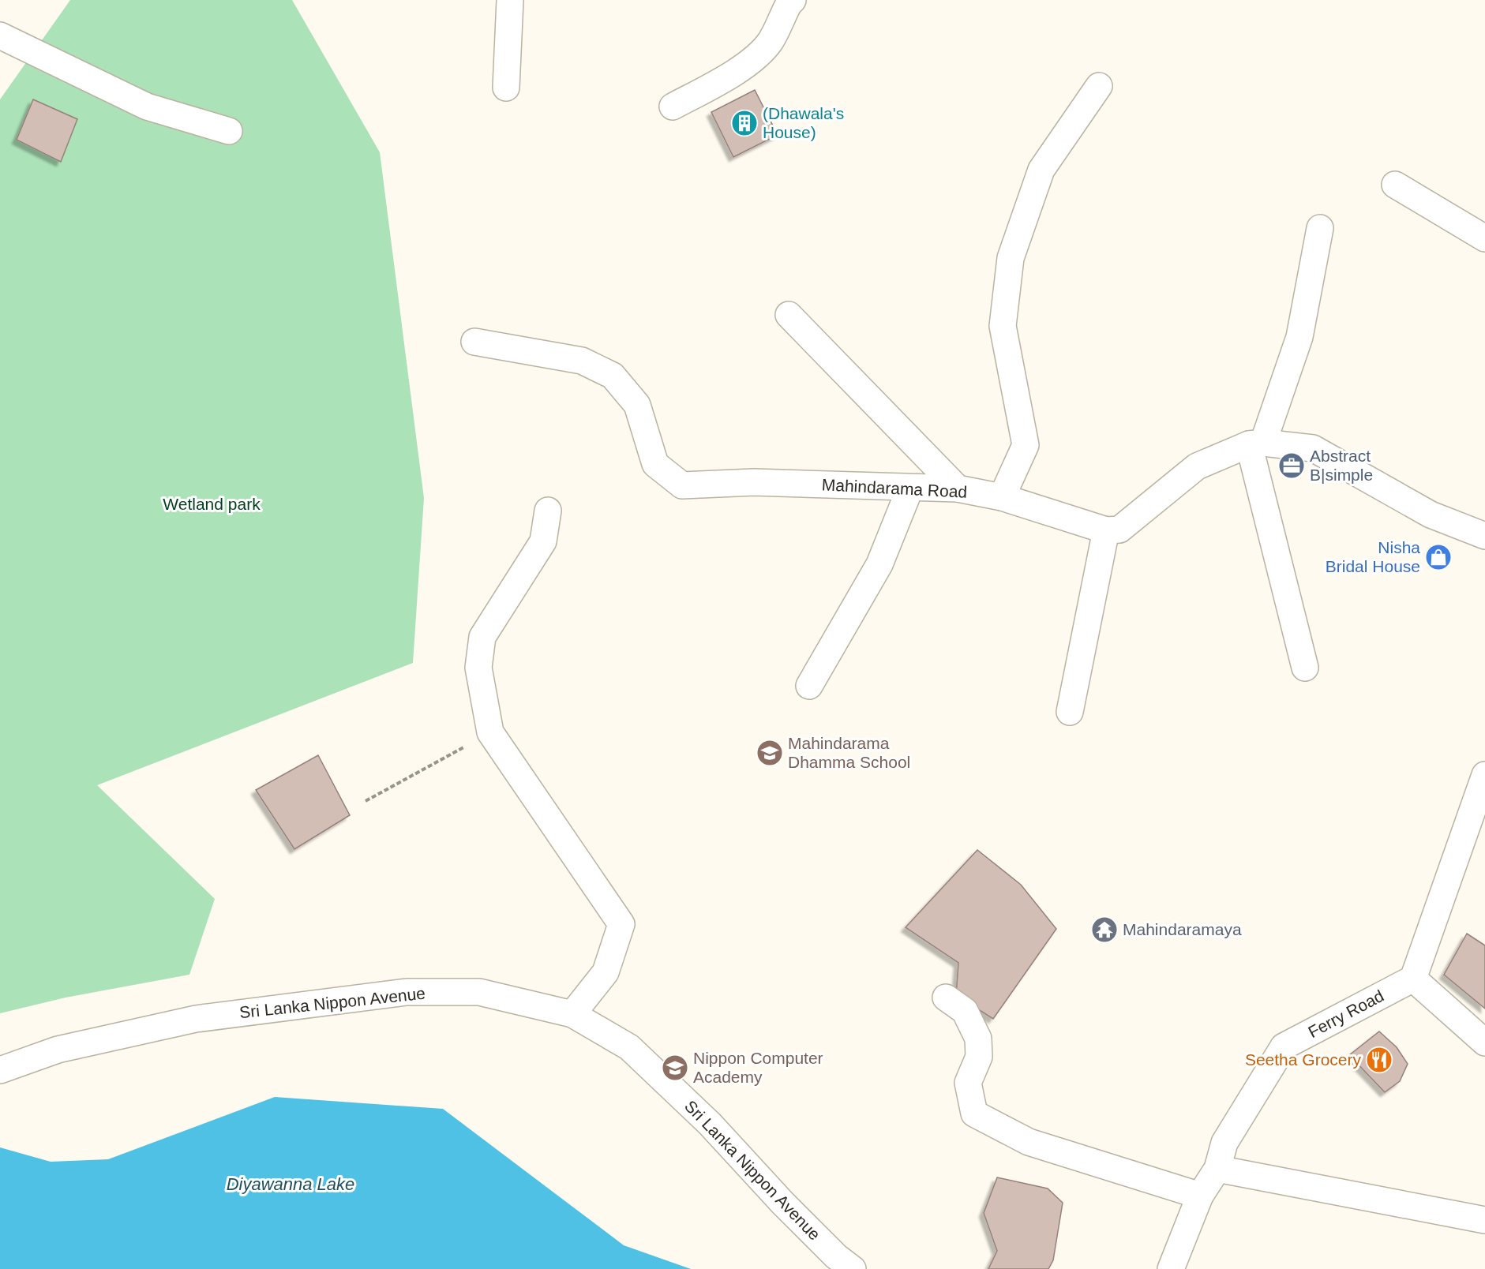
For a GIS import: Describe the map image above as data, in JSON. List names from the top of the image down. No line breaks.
{"streets":{"street":["Mahindarama Road","Sri Lanka Nippon Avenue","Ferry Road"]},"water":["Diyawanna Lake"],"parks":["Wetland park"],"places":{"building":["(Dhawala's House)"],"office":["Abstract B|simple"],"shop":["Nisha Bridal House"],"school or university":["Mahindarama Dhamma School","Nippon Computer Academy"],"temple":["Mahindaramaya"],"restaurant":["Seetha Grocery"]}}
